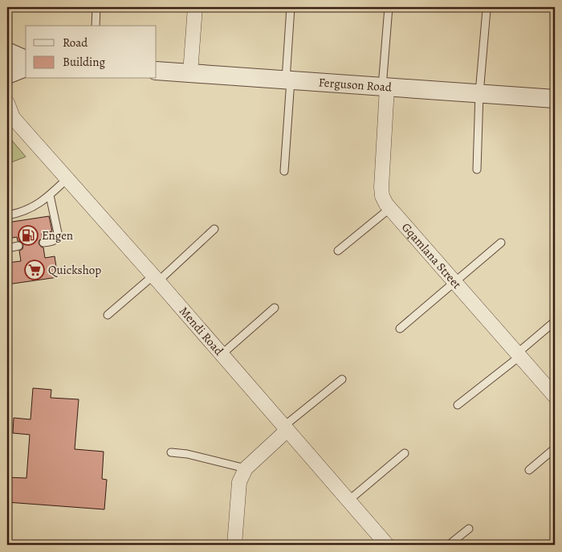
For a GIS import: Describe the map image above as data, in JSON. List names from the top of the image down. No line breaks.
{"streets":{"street":["Ferguson Road","Gqamlana Street","Mendi Road"]},"crossings":[["Ferguson Road","Gqamlana Street"]],"places":{"fuel station":["Engen"],"supermarket":["Quickshop"]},"legend":["Road","Building"]}
